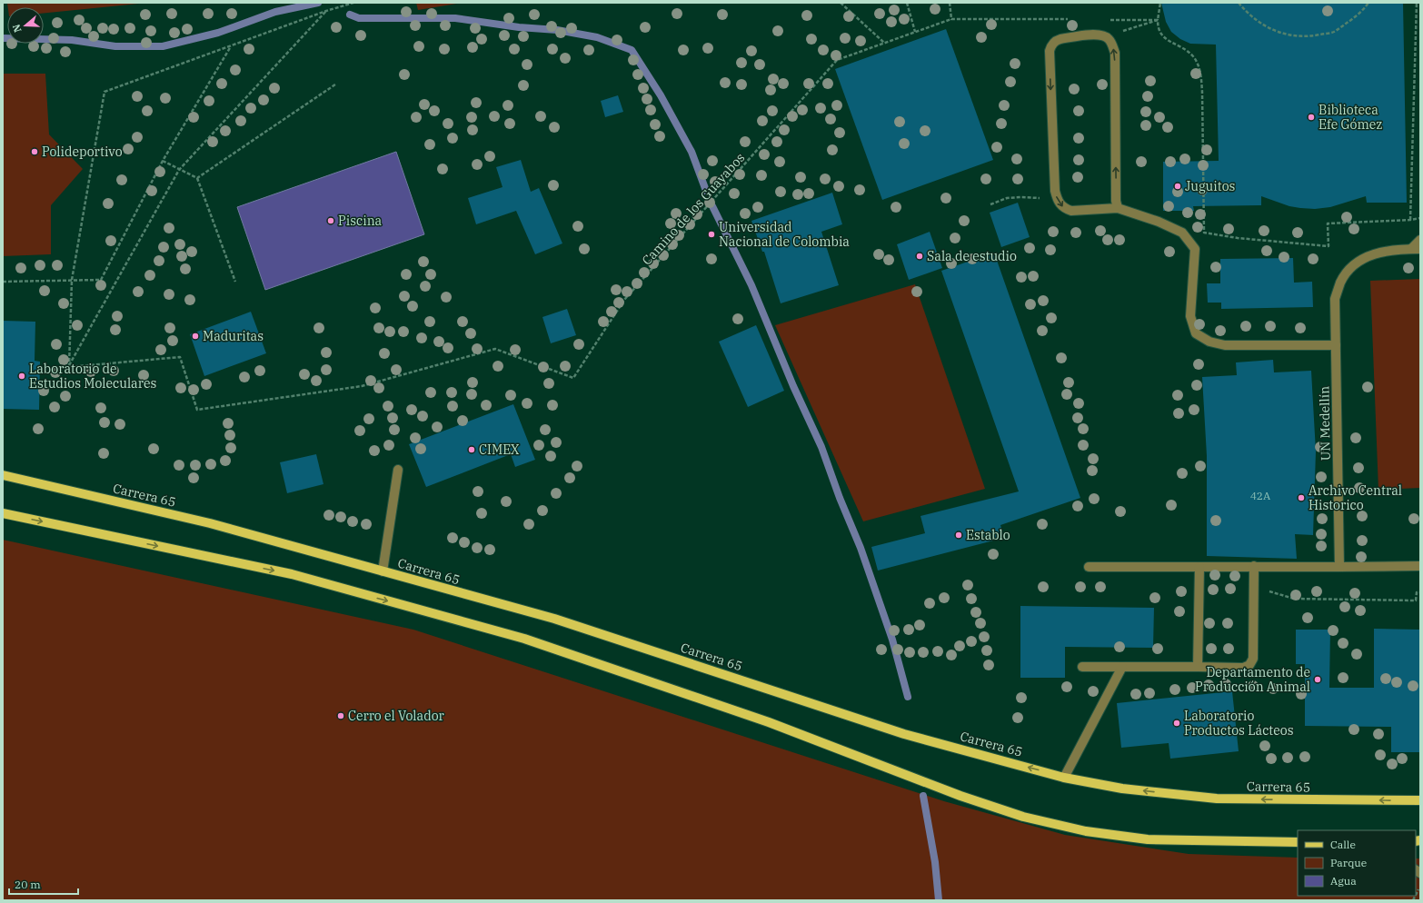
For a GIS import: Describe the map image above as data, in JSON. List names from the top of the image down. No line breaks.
{"streets":{"main road":["Carrera 65"],"street":["UN Medellín"],"path":["Camino de los Guayabos"]},"places":["Biblioteca Efe Gómez","Polideportivo","Juguitos","Piscina","Universidad Nacional de Colombia","Sala de estudio","Maduritas","Laboratorio de Estudios Moleculares","CIMEX","Archivo Central Historico","Establo","Departamento de Producción Animal","Cerro el Volador","Laboratorio Productos Lácteos"],"house_numbers":["42A"],"legend":["Calle","Parque","Agua"],"scale_bar":"20 m","north":"left"}
